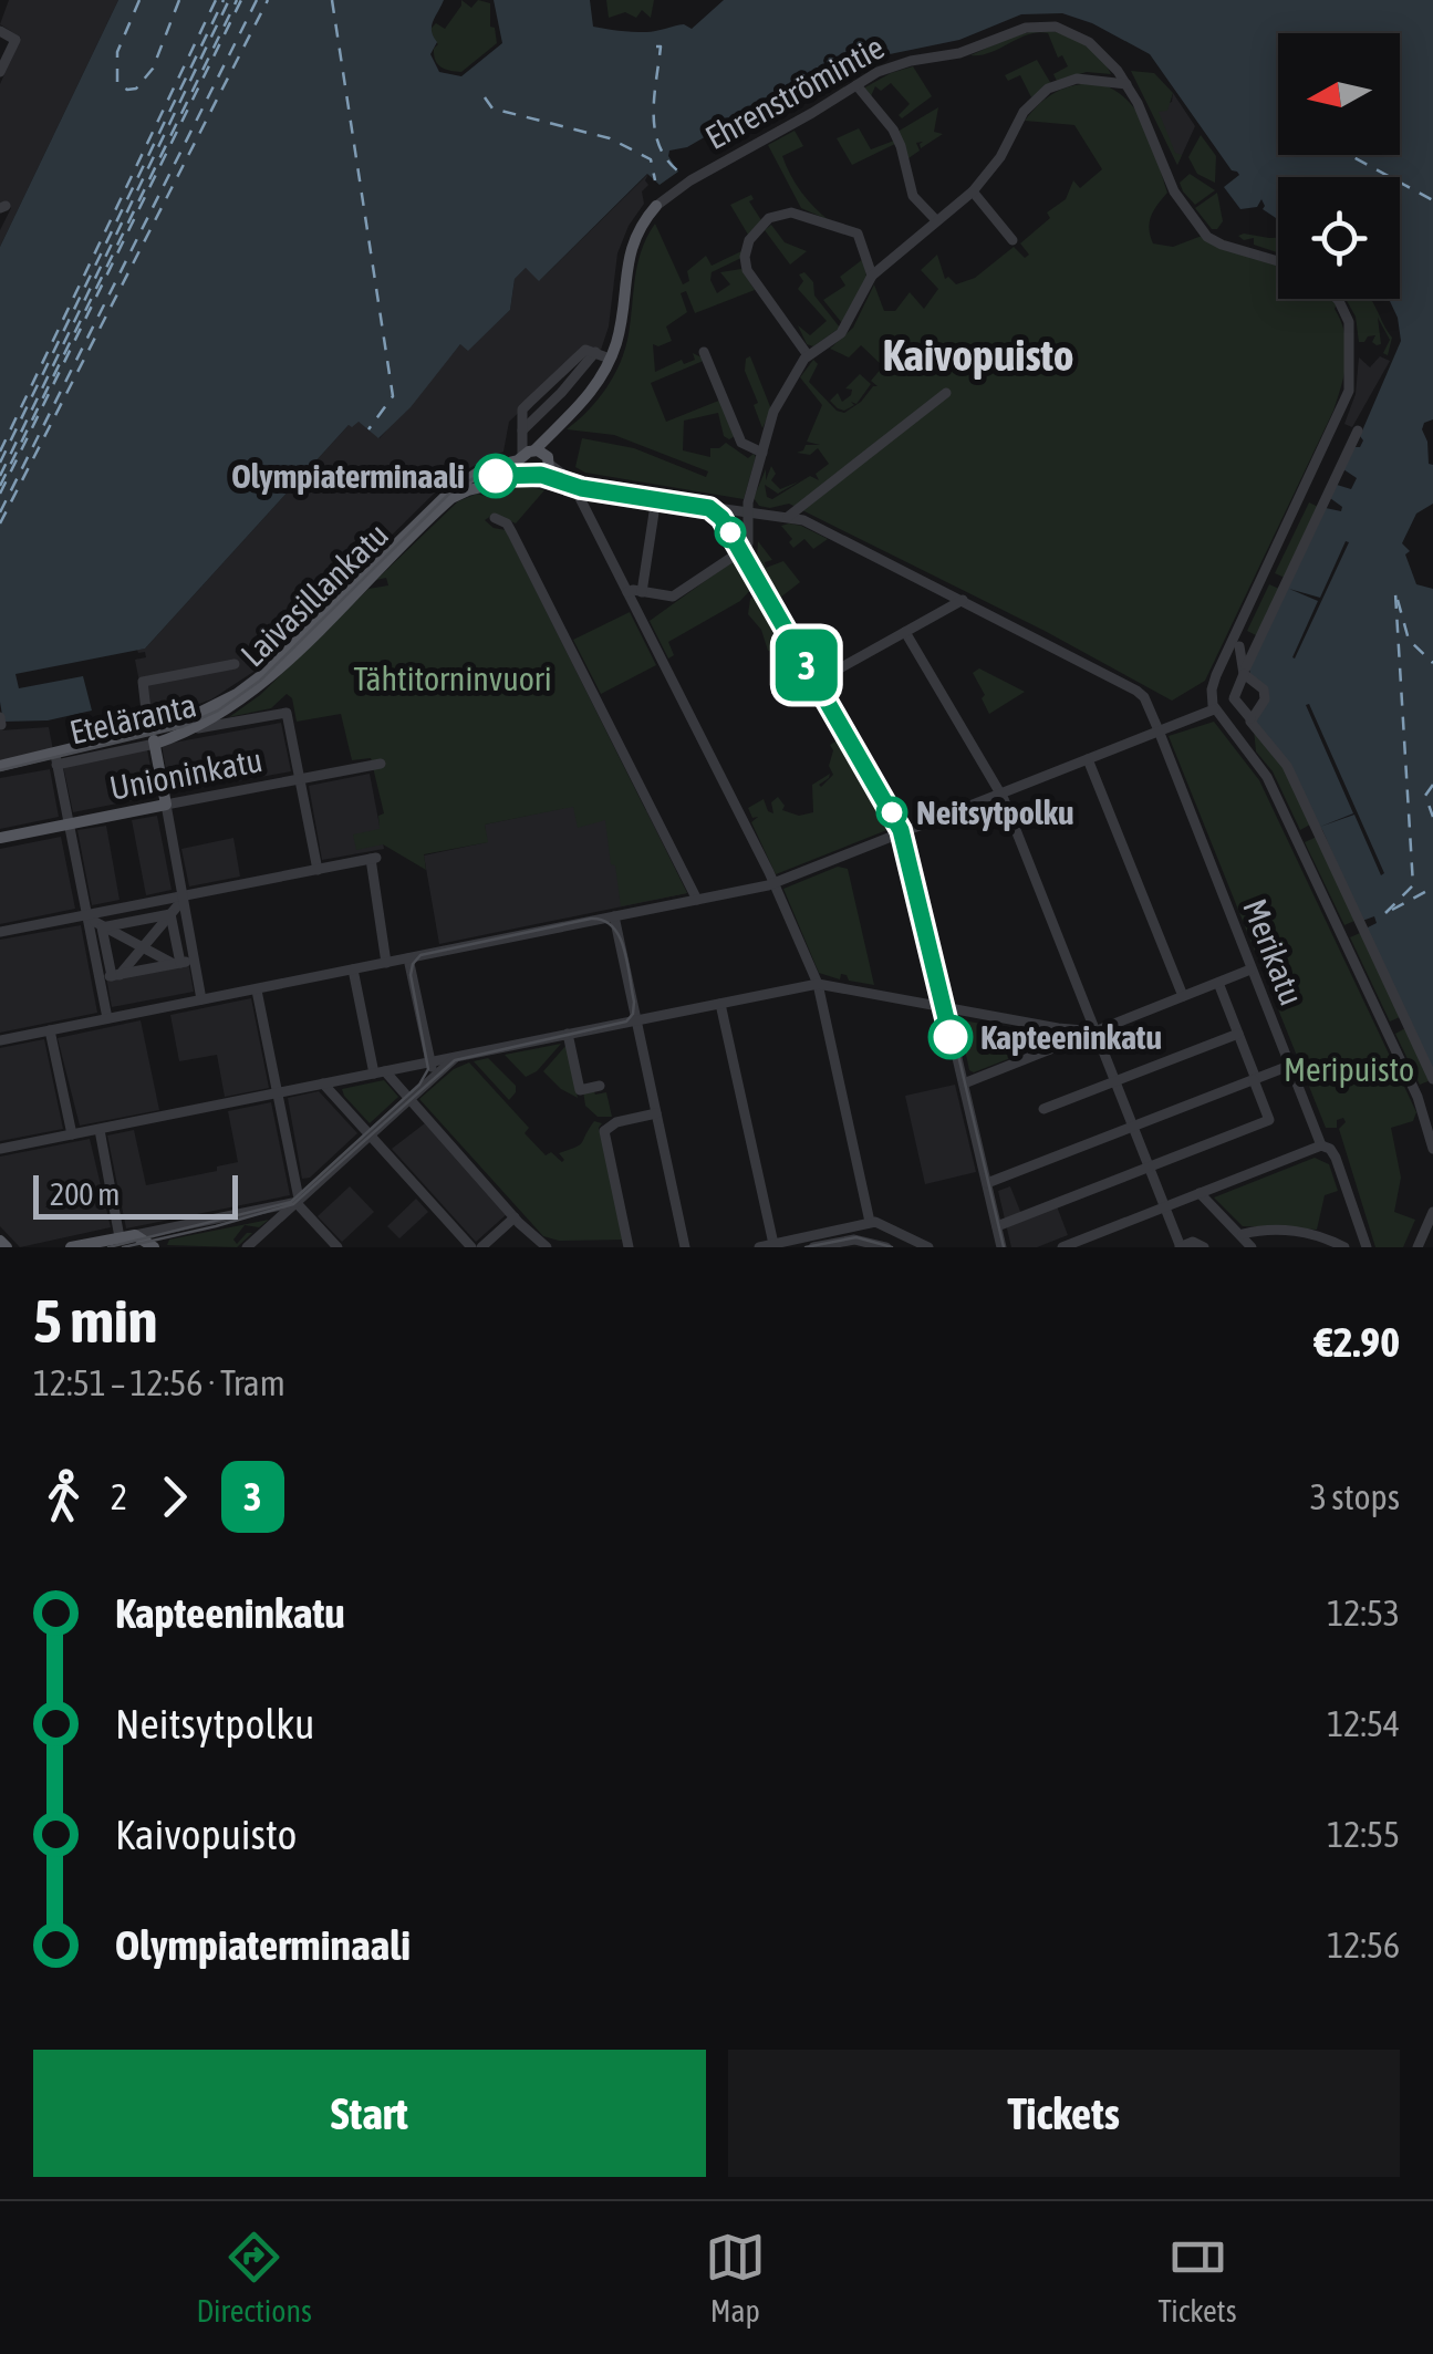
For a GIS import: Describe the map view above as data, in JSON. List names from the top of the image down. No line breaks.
{"streets":{"main road":["Ehrenströmintie","Laivasillankatu","Eteläranta","Unioninkatu"],"street":["Merikatu"]},"crossings":[["Ehrenströmintie","Laivasillankatu"],["Laivasillankatu","Eteläranta"],["Laivasillankatu","Merikatu"],["Eteläranta","Unioninkatu"]],"districts":["Kaivopuisto"],"parks":["Tähtitorninvuori","Meripuisto"],"places":["Olympiaterminaali","Neitsytpolku","Kapteeninkatu"],"lines":["tram line 3"],"scale_bar":"200 m","north":"left","page":{"on_map":"3","scale":"200 m","heading":["5 min","12:51 – 12:56 · Tram","€2.90"],"legs":["2","3","3 stops"],"list":[{"name":"Kapteeninkatu","value":"12:53"},{"name":"Neitsytpolku","value":"12:54"},{"name":"Kaivopuisto","value":"12:55"},{"name":"Olympiaterminaali","value":"12:56"}],"buttons":["Start","Tickets"],"tabs":["Directions","Map","Tickets"]}}
